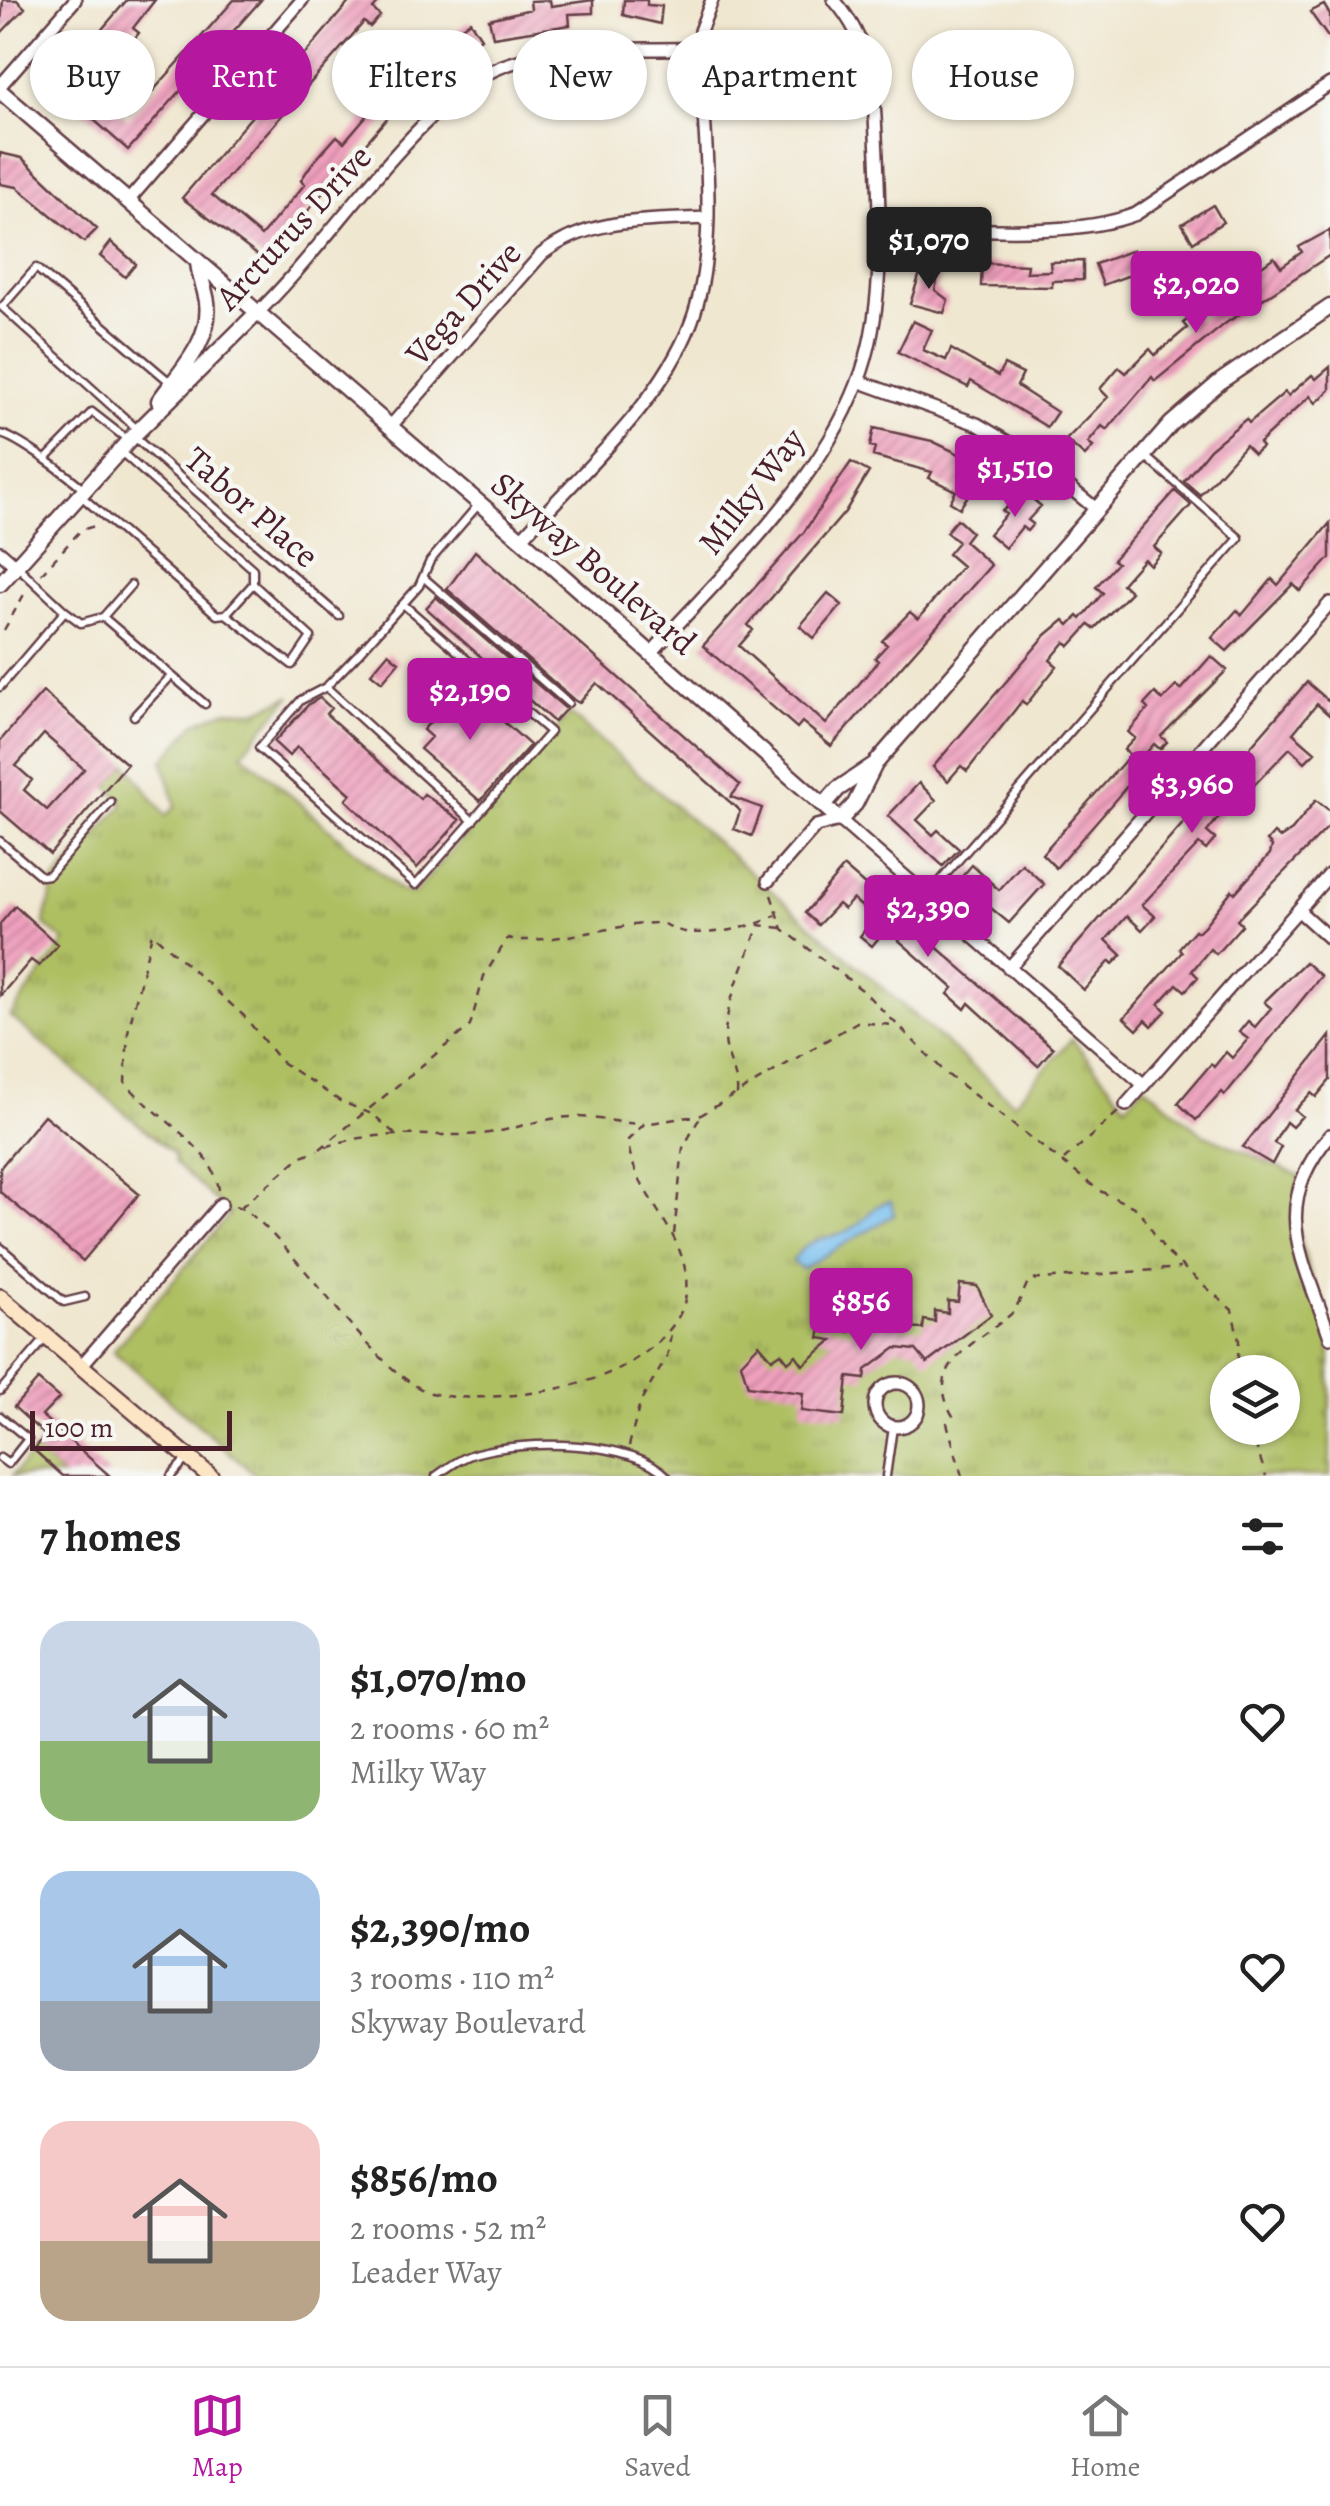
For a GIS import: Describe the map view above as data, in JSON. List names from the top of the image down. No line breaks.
{"streets":{"street":["Arcturus Drive","Vega Drive","Milky Way","Skyway Boulevard"],"lane":["Tabor Place"]},"crossings":[["Arcturus Drive","Tabor Place"],["Arcturus Drive","Skyway Boulevard"],["Vega Drive","Skyway Boulevard"],["Milky Way","Skyway Boulevard"]],"scale_bar":"100 m","page":{"chip":["Buy","Rent","Filters","New","Apartment","House"],"price":["$1,070","$2,020","$1,510","$2,190","$3,960","$2,390","$856"],"scale":"100 m","heading":"7 homes","list":[{"name":"$1,070/mo","note":"2 rooms · 60 m² · Milky Way"},{"name":"$2,390/mo","note":"3 rooms · 110 m² · Skyway Boulevard"},{"name":"$856/mo","note":"2 rooms · 52 m² · Leader Way"}],"tabs":["Map","Saved","Home"]}}
